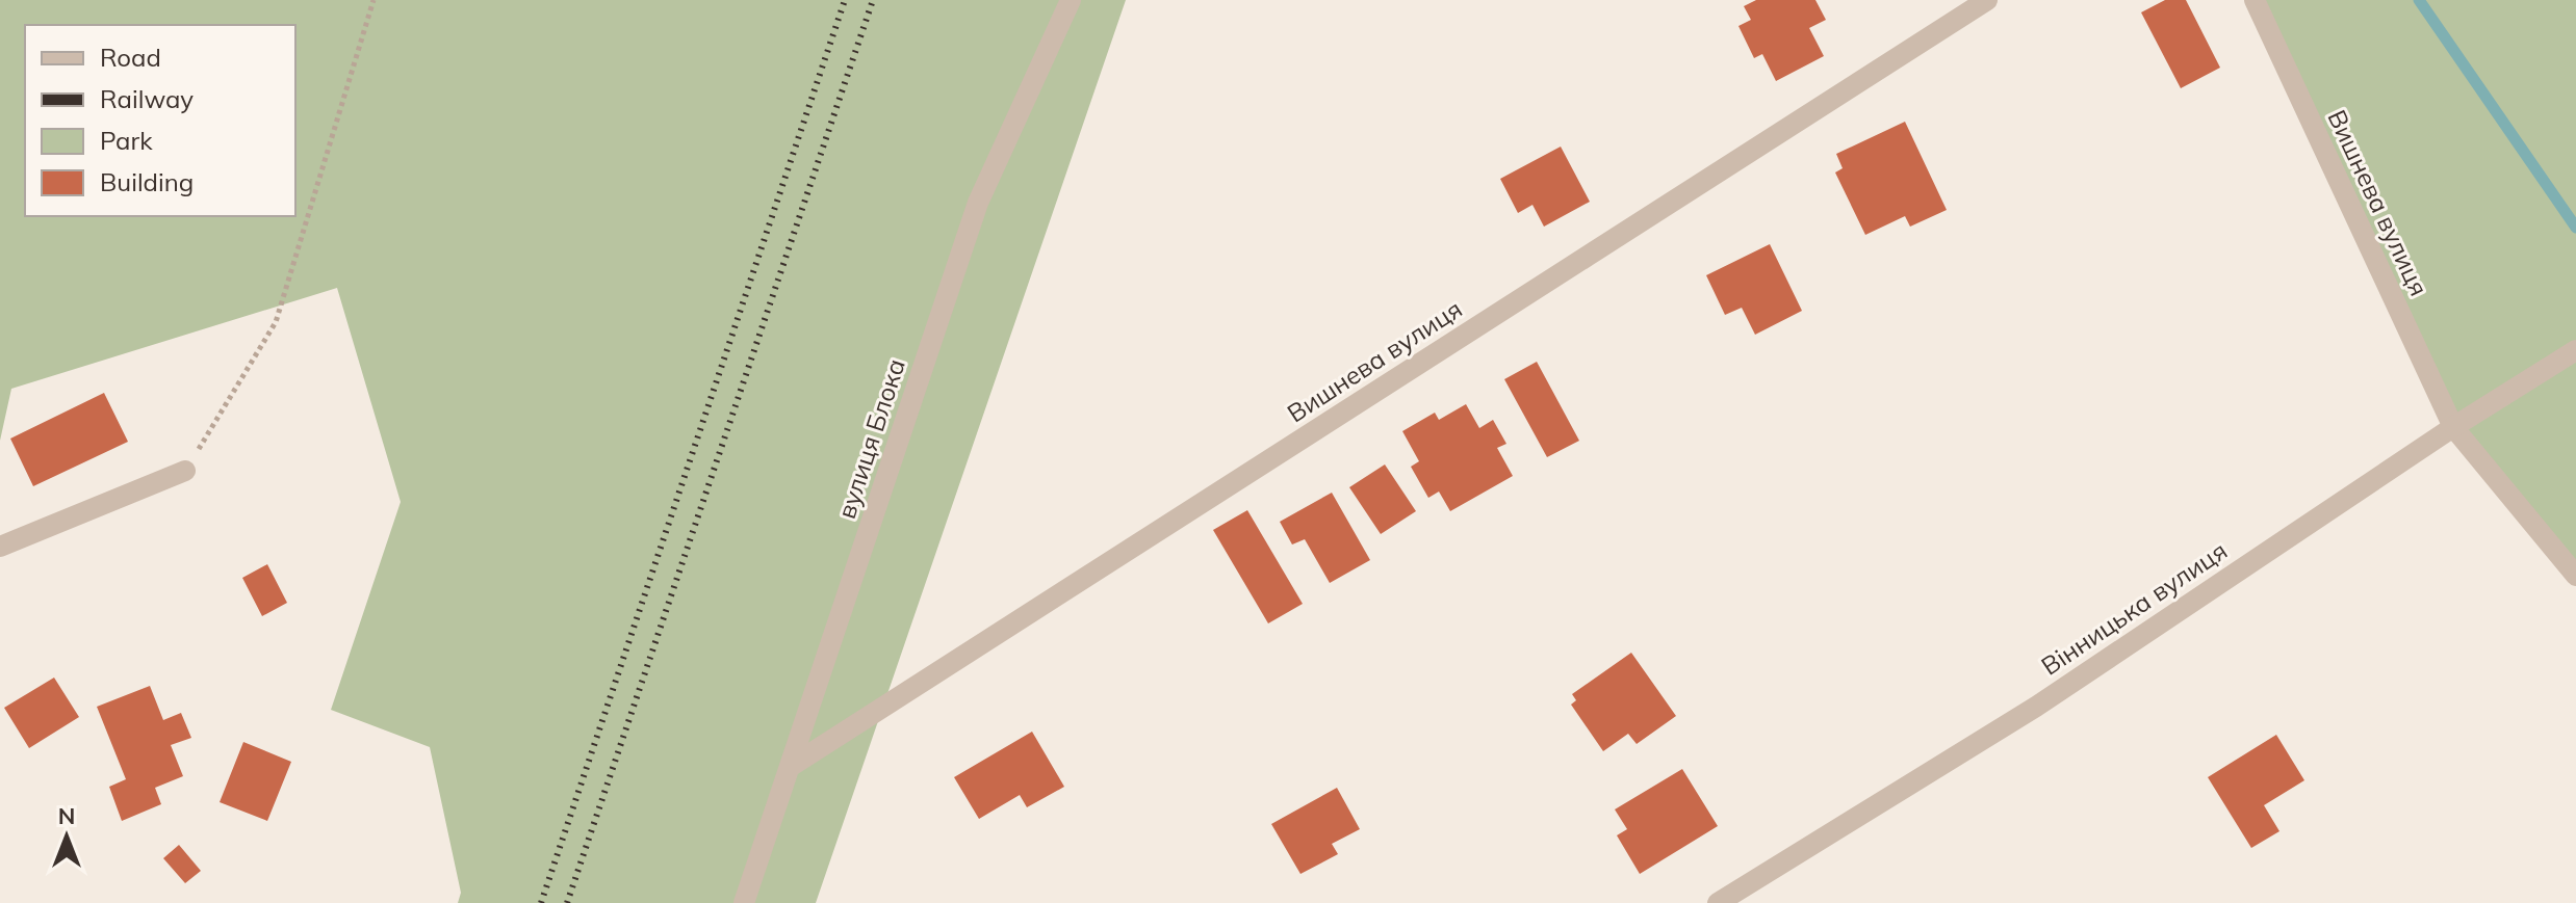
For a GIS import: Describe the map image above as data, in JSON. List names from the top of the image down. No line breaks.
{"streets":{"street":["Вишнева вулиця","вулиця Блока","Вінницька вулиця"]},"crossings":[["Вишнева вулиця","вулиця Блока"],["Вишнева вулиця","Вінницька вулиця"]],"legend":["Road","Railway","Park","Building"],"north":"top"}
